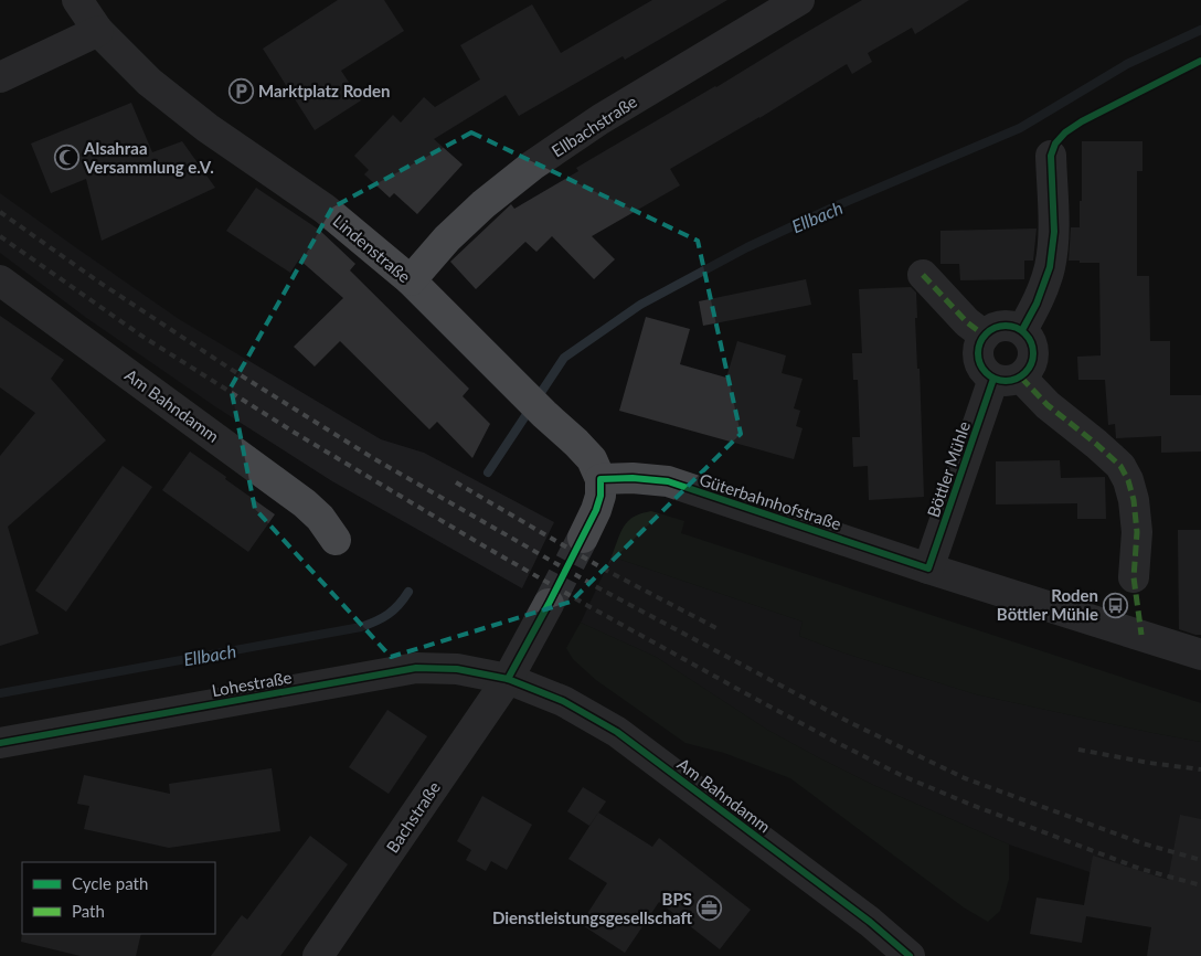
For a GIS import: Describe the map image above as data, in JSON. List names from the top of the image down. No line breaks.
{"streets":{"street":["Ellbachstraße","Lindenstraße","Am Bahndamm","Böttler Mühle","Güterbahnhofstraße","Lohestraße","Bachstraße"]},"crossings":[["Ellbachstraße","Lindenstraße"],["Lindenstraße","Güterbahnhofstraße"],["Am Bahndamm","Lohestraße"],["Am Bahndamm","Bachstraße"],["Böttler Mühle","Güterbahnhofstraße"],["Lohestraße","Bachstraße"]],"water":["Ellbach"],"places":{"parking":["Marktplatz Roden"],"mosque":["Alsahraa Versammlung e.V."],"bus stop":["Roden Böttler Mühle"],"office":["BPS Dienstleistungsgesellschaft"]},"legend":["Cycle path","Path"]}
